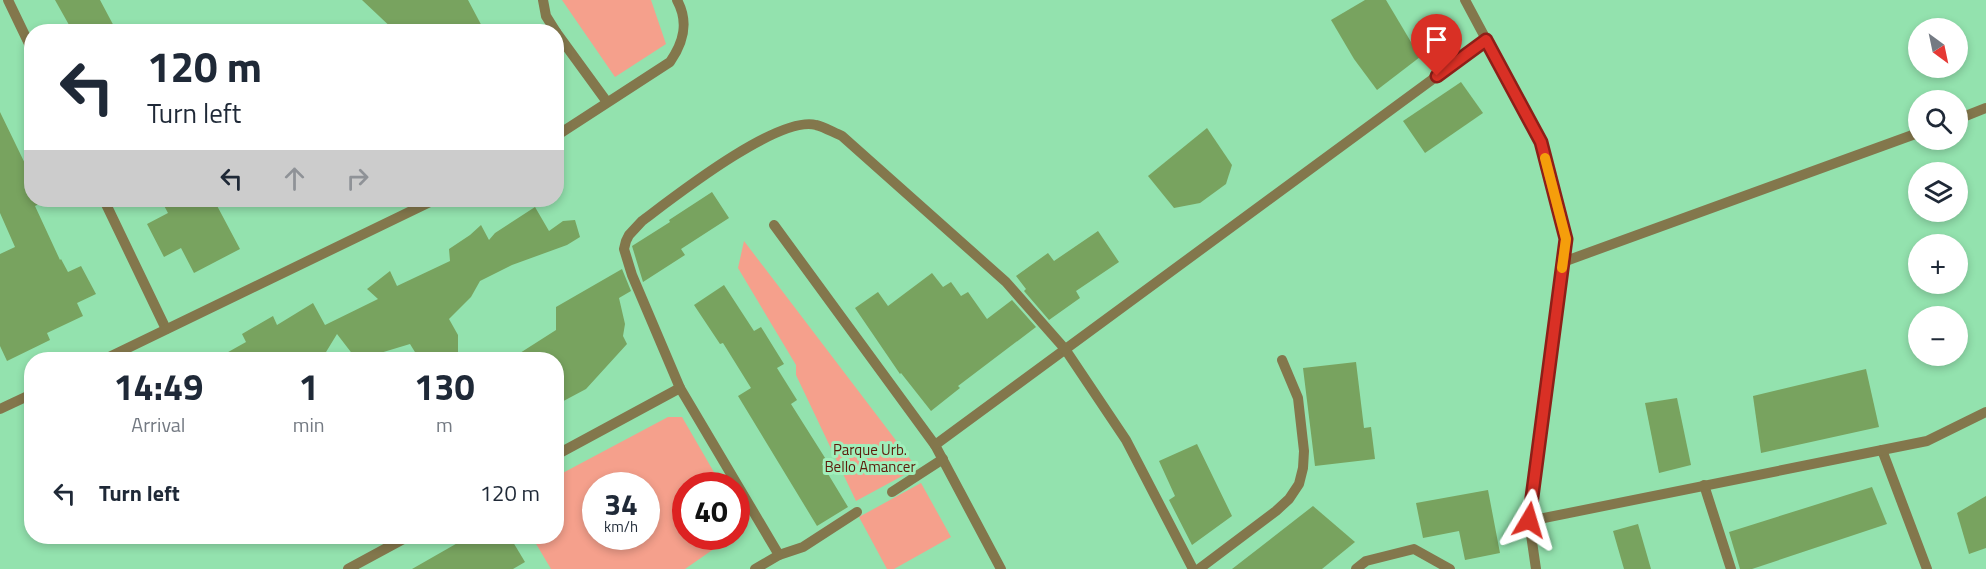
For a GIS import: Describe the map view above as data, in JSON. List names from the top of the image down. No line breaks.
{"parks":["Parque Urb. Bello Amancer"],"north":"bottom right","page":{"map_buttons":["+","−"],"turn":["120 m","Turn left"],"eta":["14:49","Arrival","1","min","130","m"],"list":[{"name":"Turn left","value":"120 m"}],"speed":"34 km/h","limit":"40"}}
